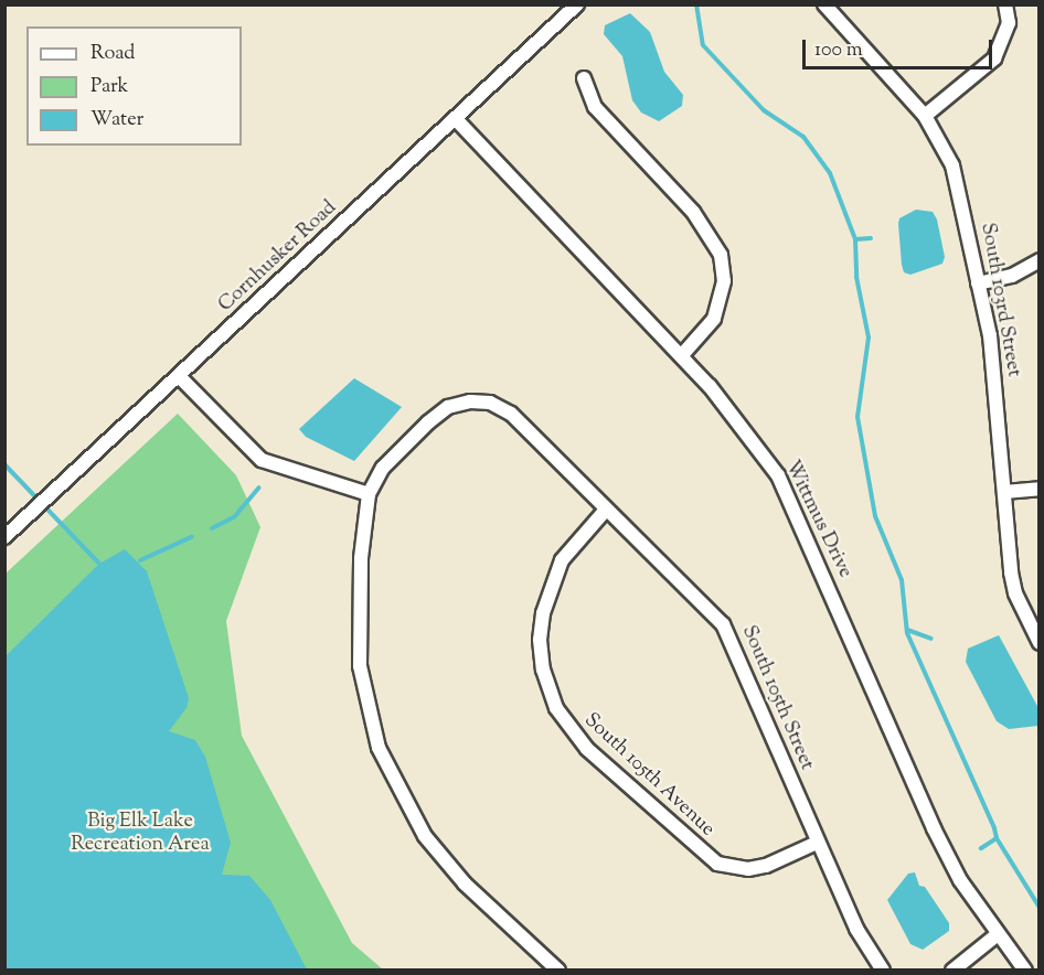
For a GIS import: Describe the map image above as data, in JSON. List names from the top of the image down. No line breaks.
{"streets":{"street":["Cornhusker Road","South 103rd Street","Wittmus Drive","South 105th Street","South 105th Avenue"]},"crossings":[["Cornhusker Road","Wittmus Drive"],["South 105th Street","South 105th Avenue"]],"parks":["Big Elk Lake Recreation Area"],"legend":["Road","Park","Water"],"scale_bar":"100 m"}
